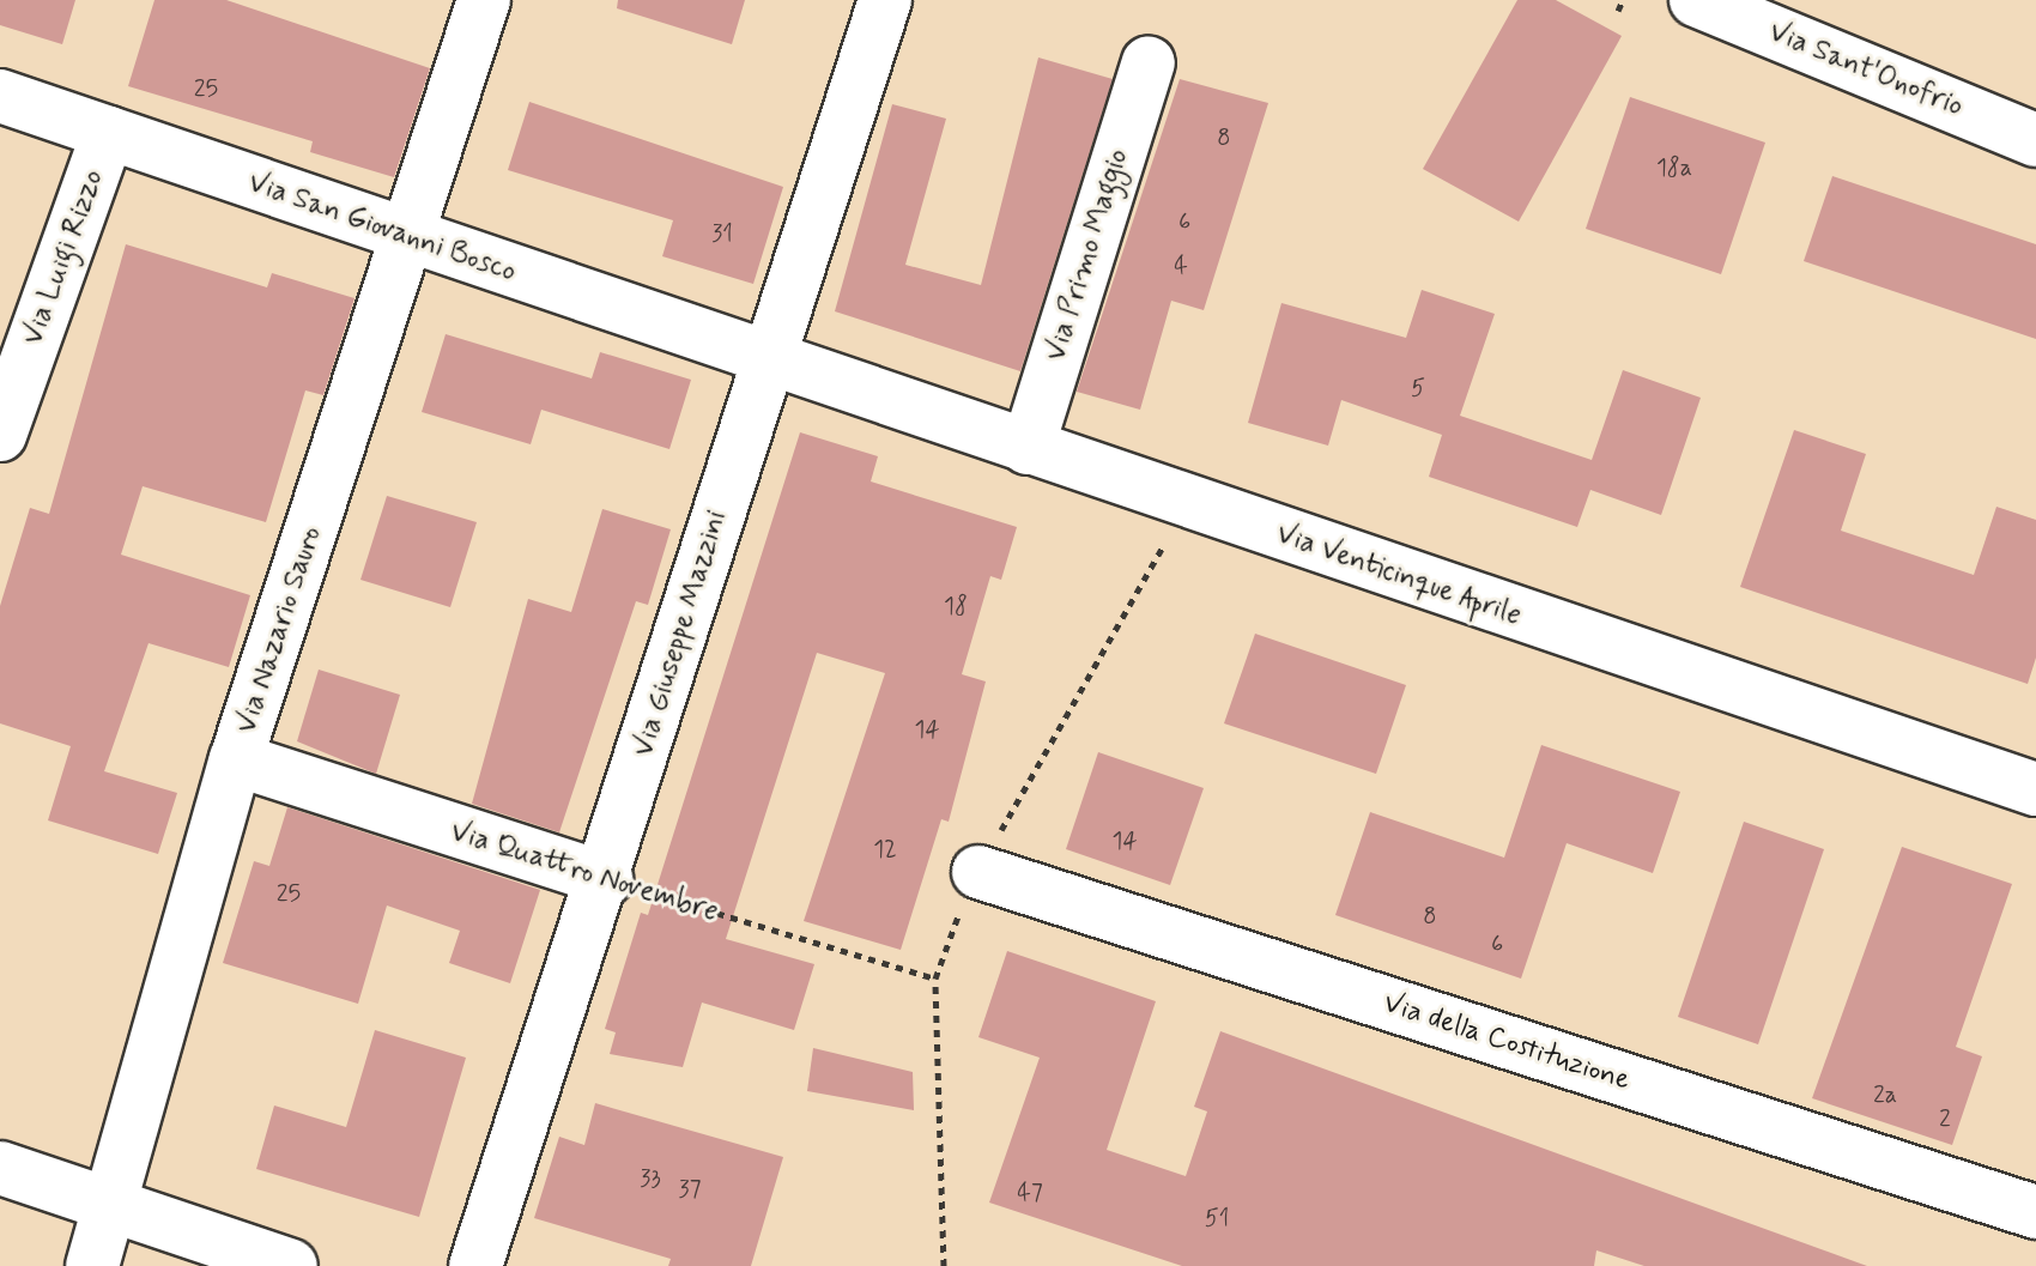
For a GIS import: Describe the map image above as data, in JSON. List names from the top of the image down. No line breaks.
{"streets":{"street":["Via Sant'Onofrio","Via San Giovanni Bosco","Via Primo Maggio","Via Luigi Rizzo","Via Venticinque Aprile","Via Nazario Sauro","Via Giuseppe Mazzini","Via Quattro Novembre","Via della Costituzione"]},"crossings":[["Via San Giovanni Bosco","Via Luigi Rizzo"],["Via San Giovanni Bosco","Via Venticinque Aprile"],["Via San Giovanni Bosco","Via Nazario Sauro"],["Via San Giovanni Bosco","Via Giuseppe Mazzini"],["Via Primo Maggio","Via Venticinque Aprile"],["Via Venticinque Aprile","Via Giuseppe Mazzini"],["Via Nazario Sauro","Via Quattro Novembre"],["Via Giuseppe Mazzini","Via Quattro Novembre"]],"house_numbers":["25","8","18a","6","31","4","5","18","14","14","12","25","8","6","2a","2","33","37","47","51"]}
